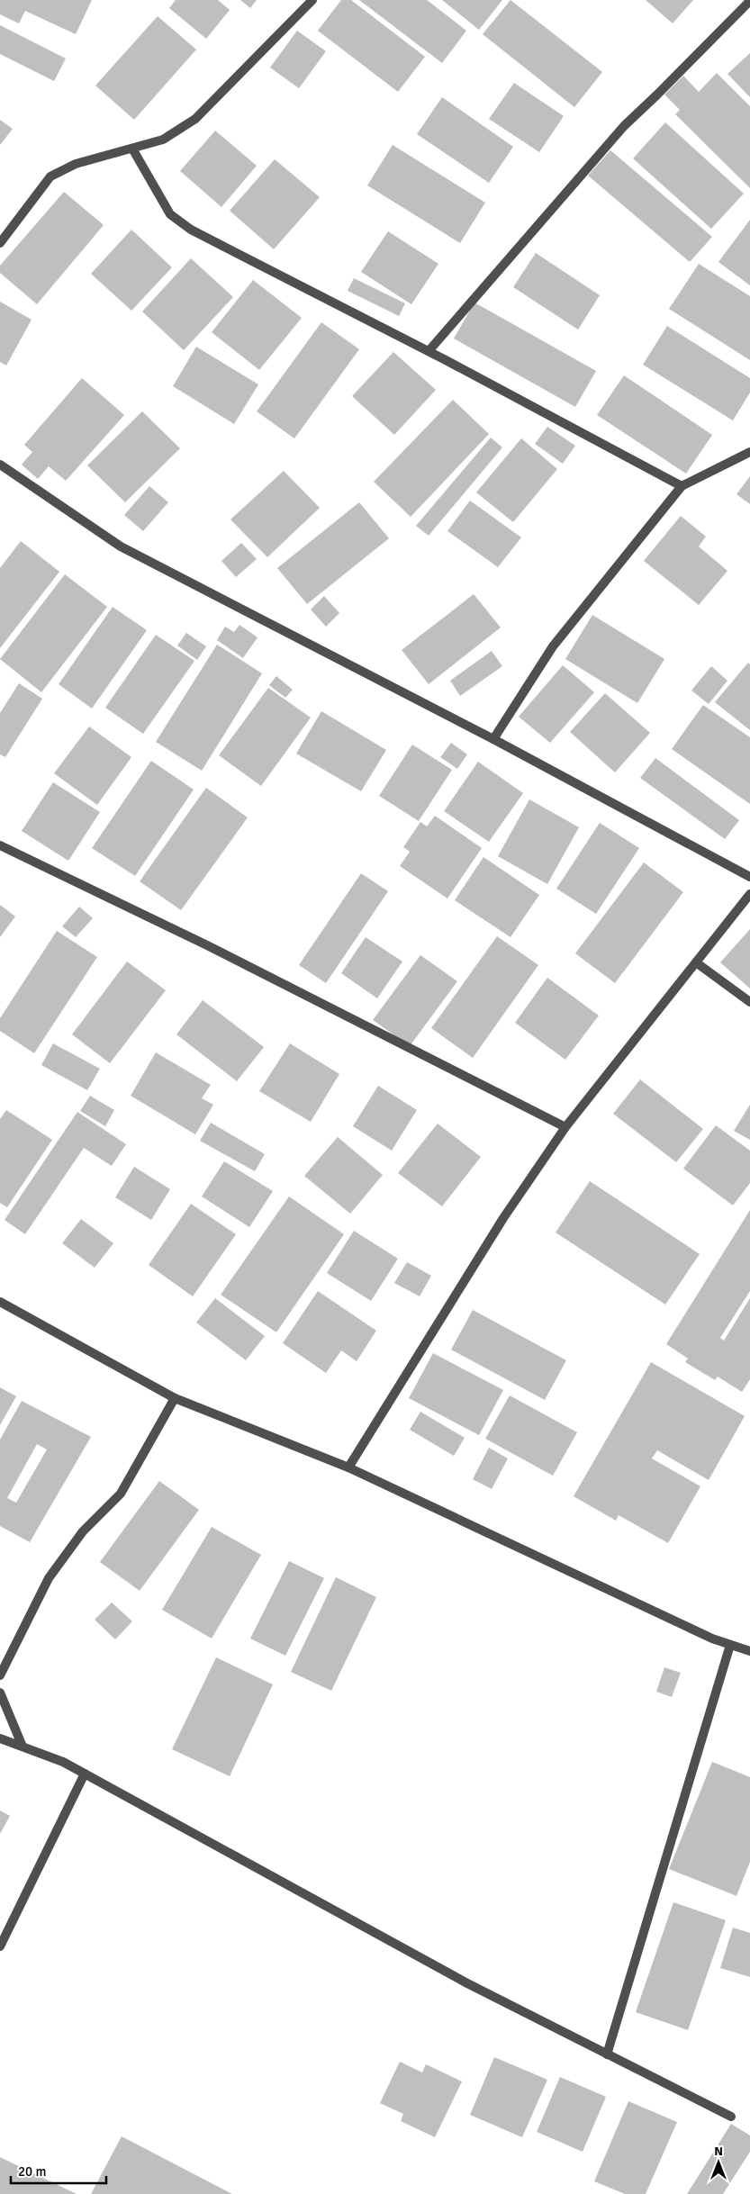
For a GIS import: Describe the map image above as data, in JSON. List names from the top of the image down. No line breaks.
{"scale_bar":"20 m","north":"top"}
